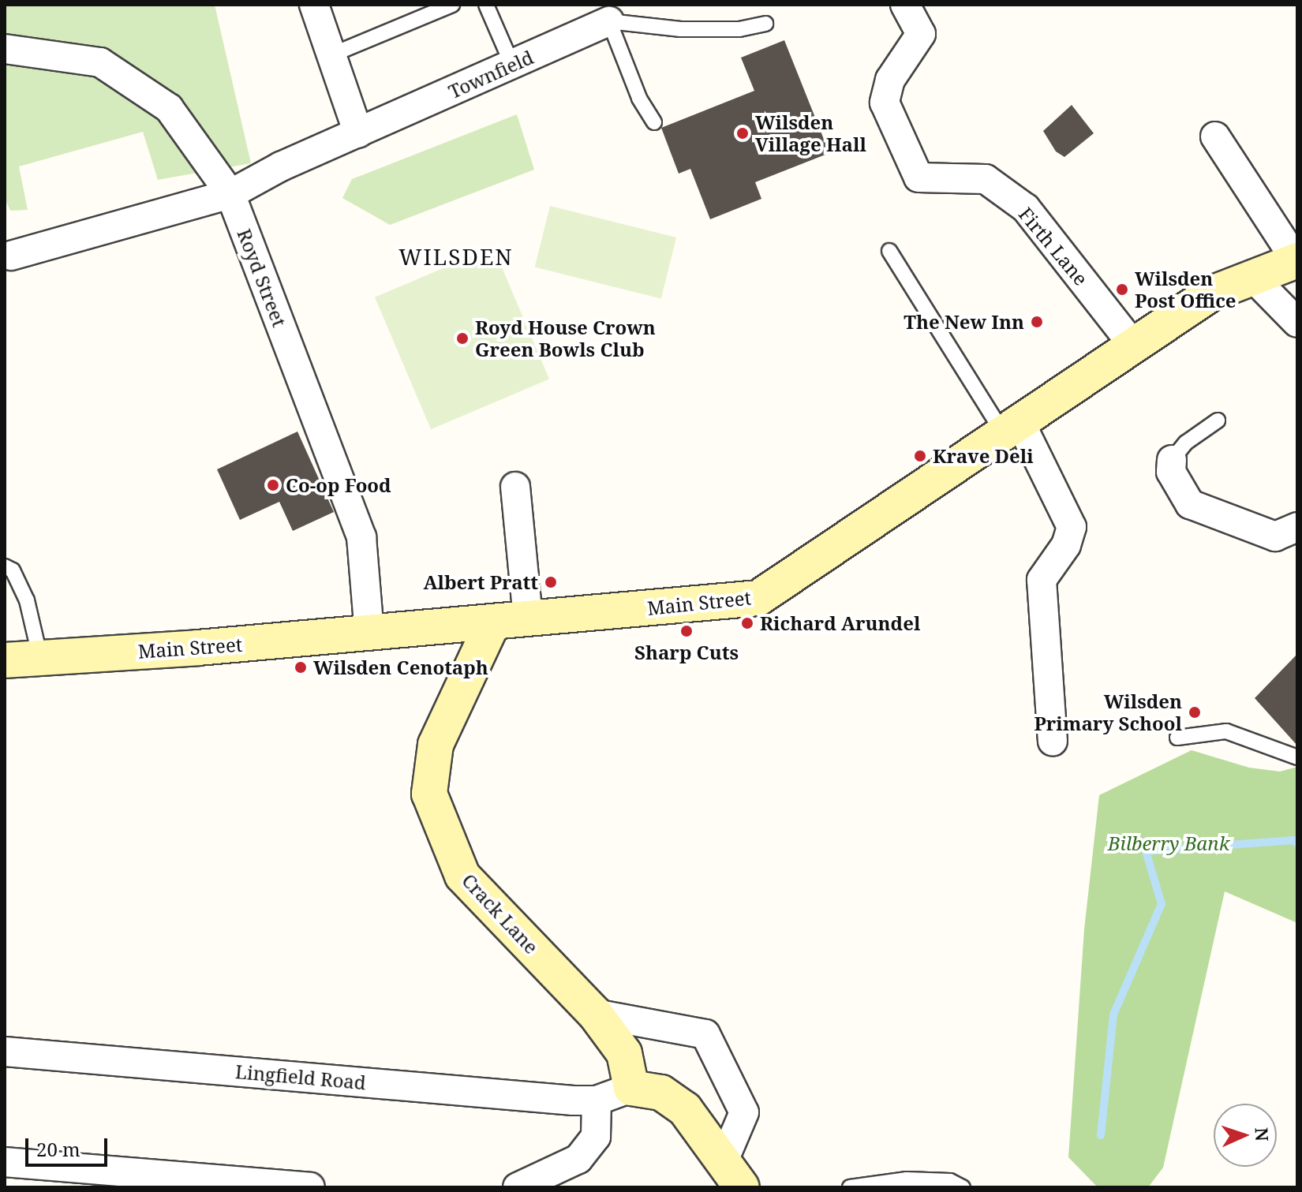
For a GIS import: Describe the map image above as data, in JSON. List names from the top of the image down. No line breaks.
{"streets":{"street":["Townfield","Firth Lane","Royd Street","Main Street","Crack Lane","Lingfield Road"]},"crossings":[["Townfield","Royd Street"],["Firth Lane","Main Street"],["Royd Street","Main Street"],["Main Street","Crack Lane"],["Crack Lane","Lingfield Road"]],"districts":["WILSDEN"],"parks":["Bilberry Bank"],"places":["Wilsden Village Hall","Wilsden Post Office","The New Inn","Royd House Crown Green Bowls Club","Krave Deli","Co-op Food","Albert Pratt","Richard Arundel","Sharp Cuts","Wilsden Cenotaph","Wilsden Primary School"],"scale_bar":"20 m","north":"right"}
